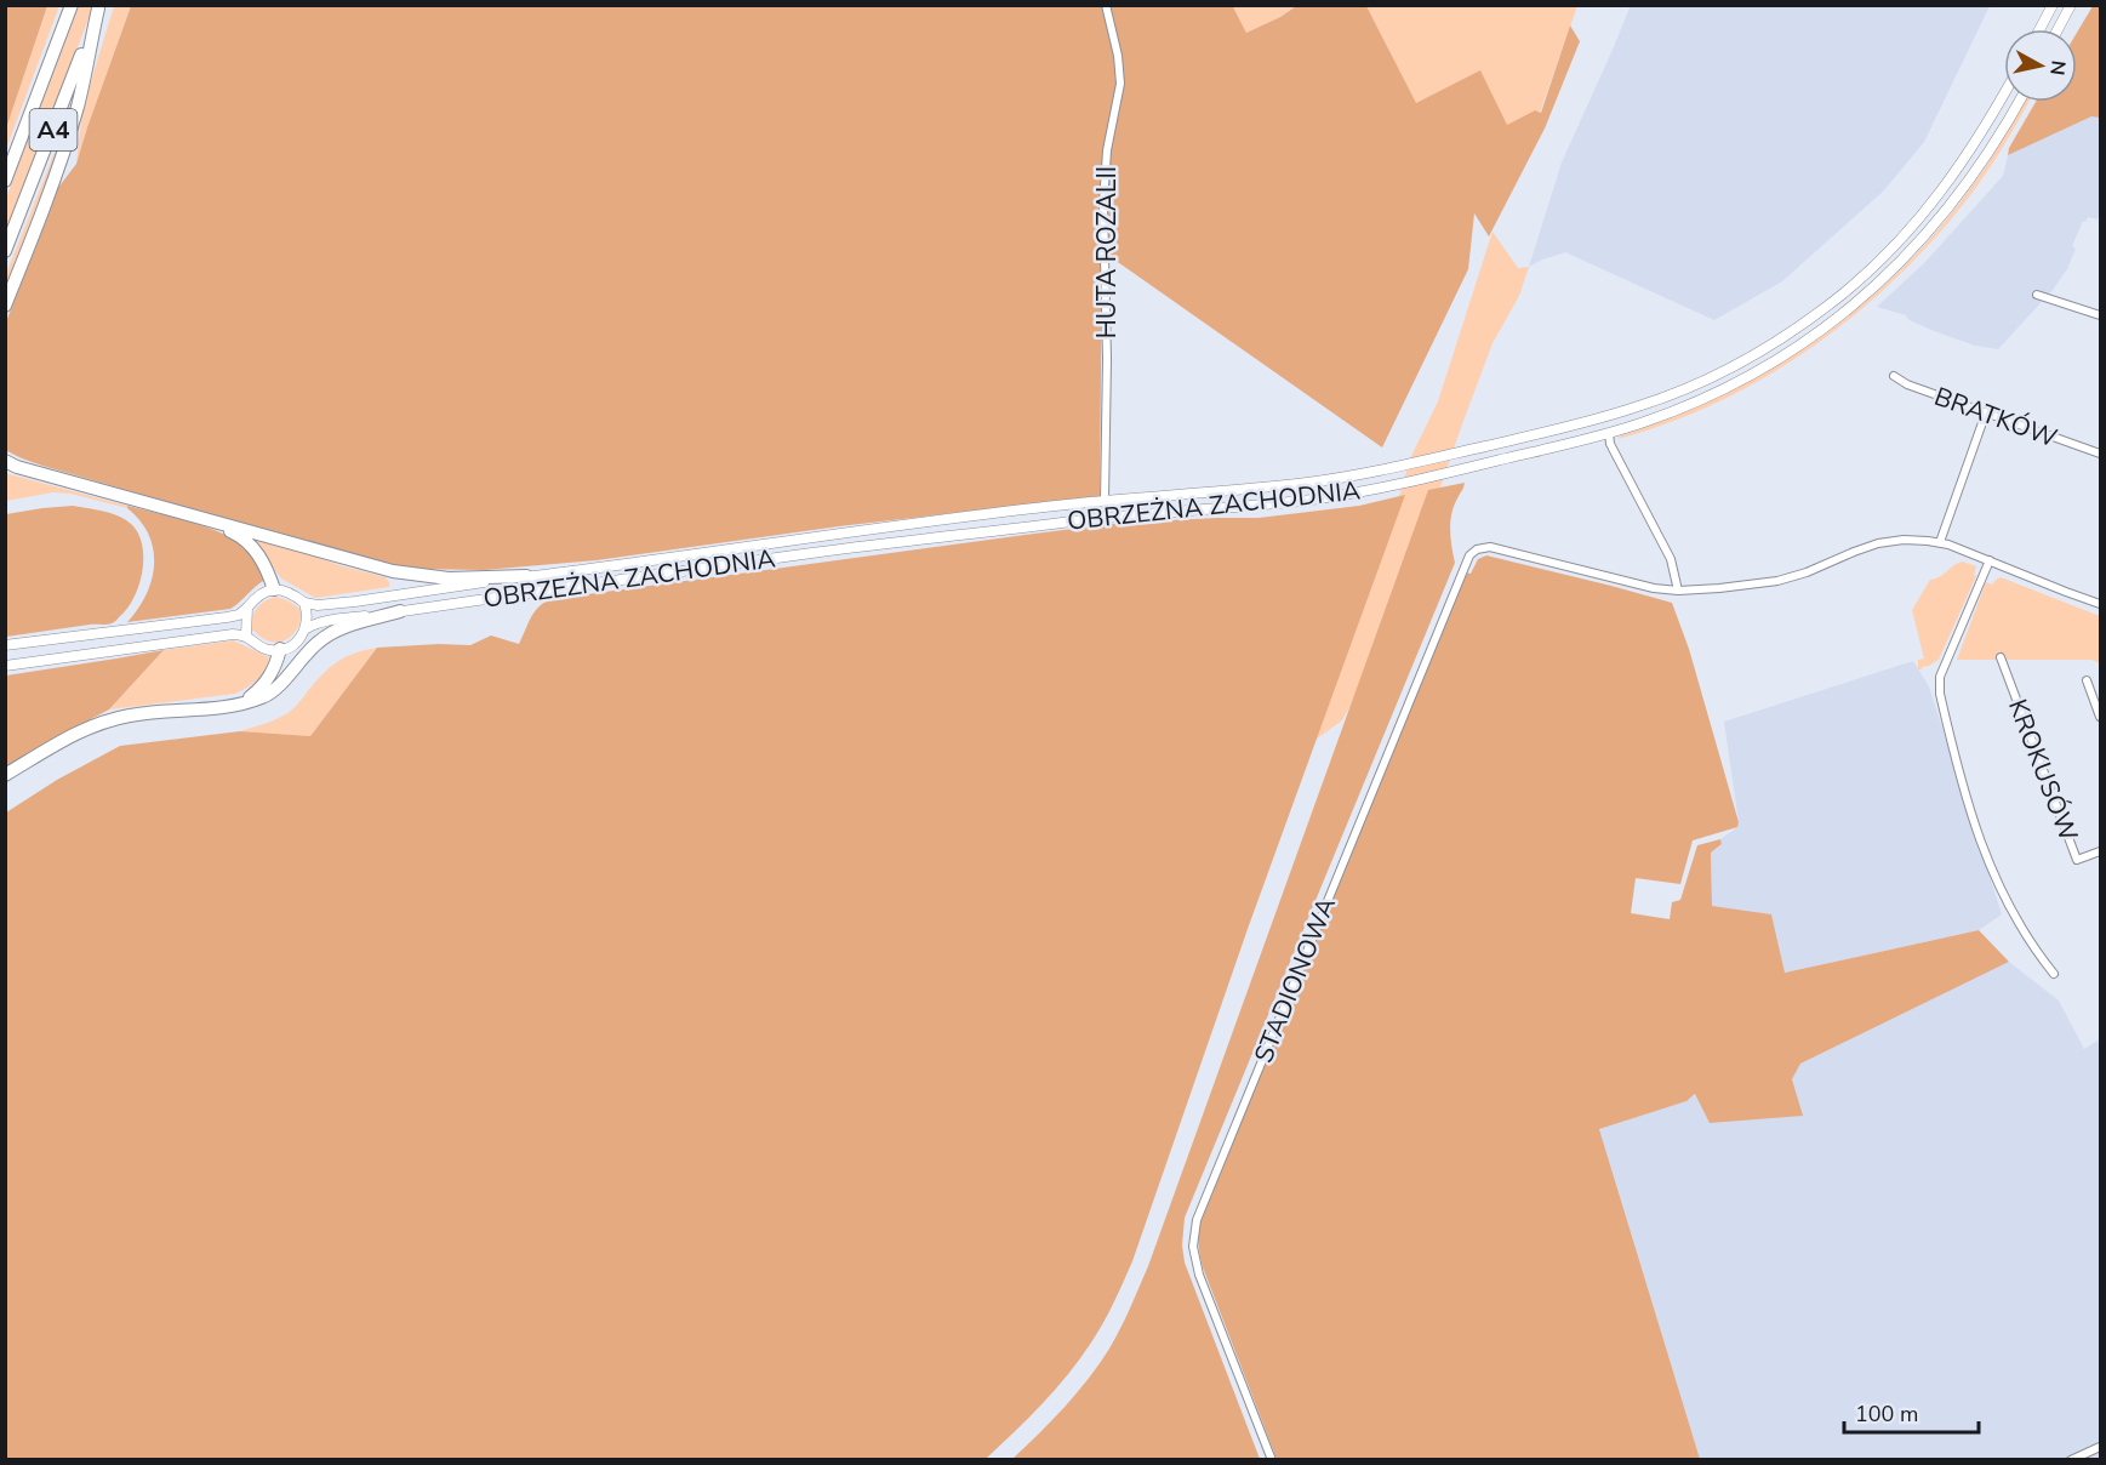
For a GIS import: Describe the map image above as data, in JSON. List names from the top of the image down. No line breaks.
{"streets":{"highway":["A4"],"street":["HUTA ROZALII","BRATKÓW","OBRZEŻNA ZACHODNIA","KROKUSÓW","STADIONOWA"]},"crossings":[["HUTA ROZALII","OBRZEŻNA ZACHODNIA"]],"scale_bar":"100 m","north":"right"}
